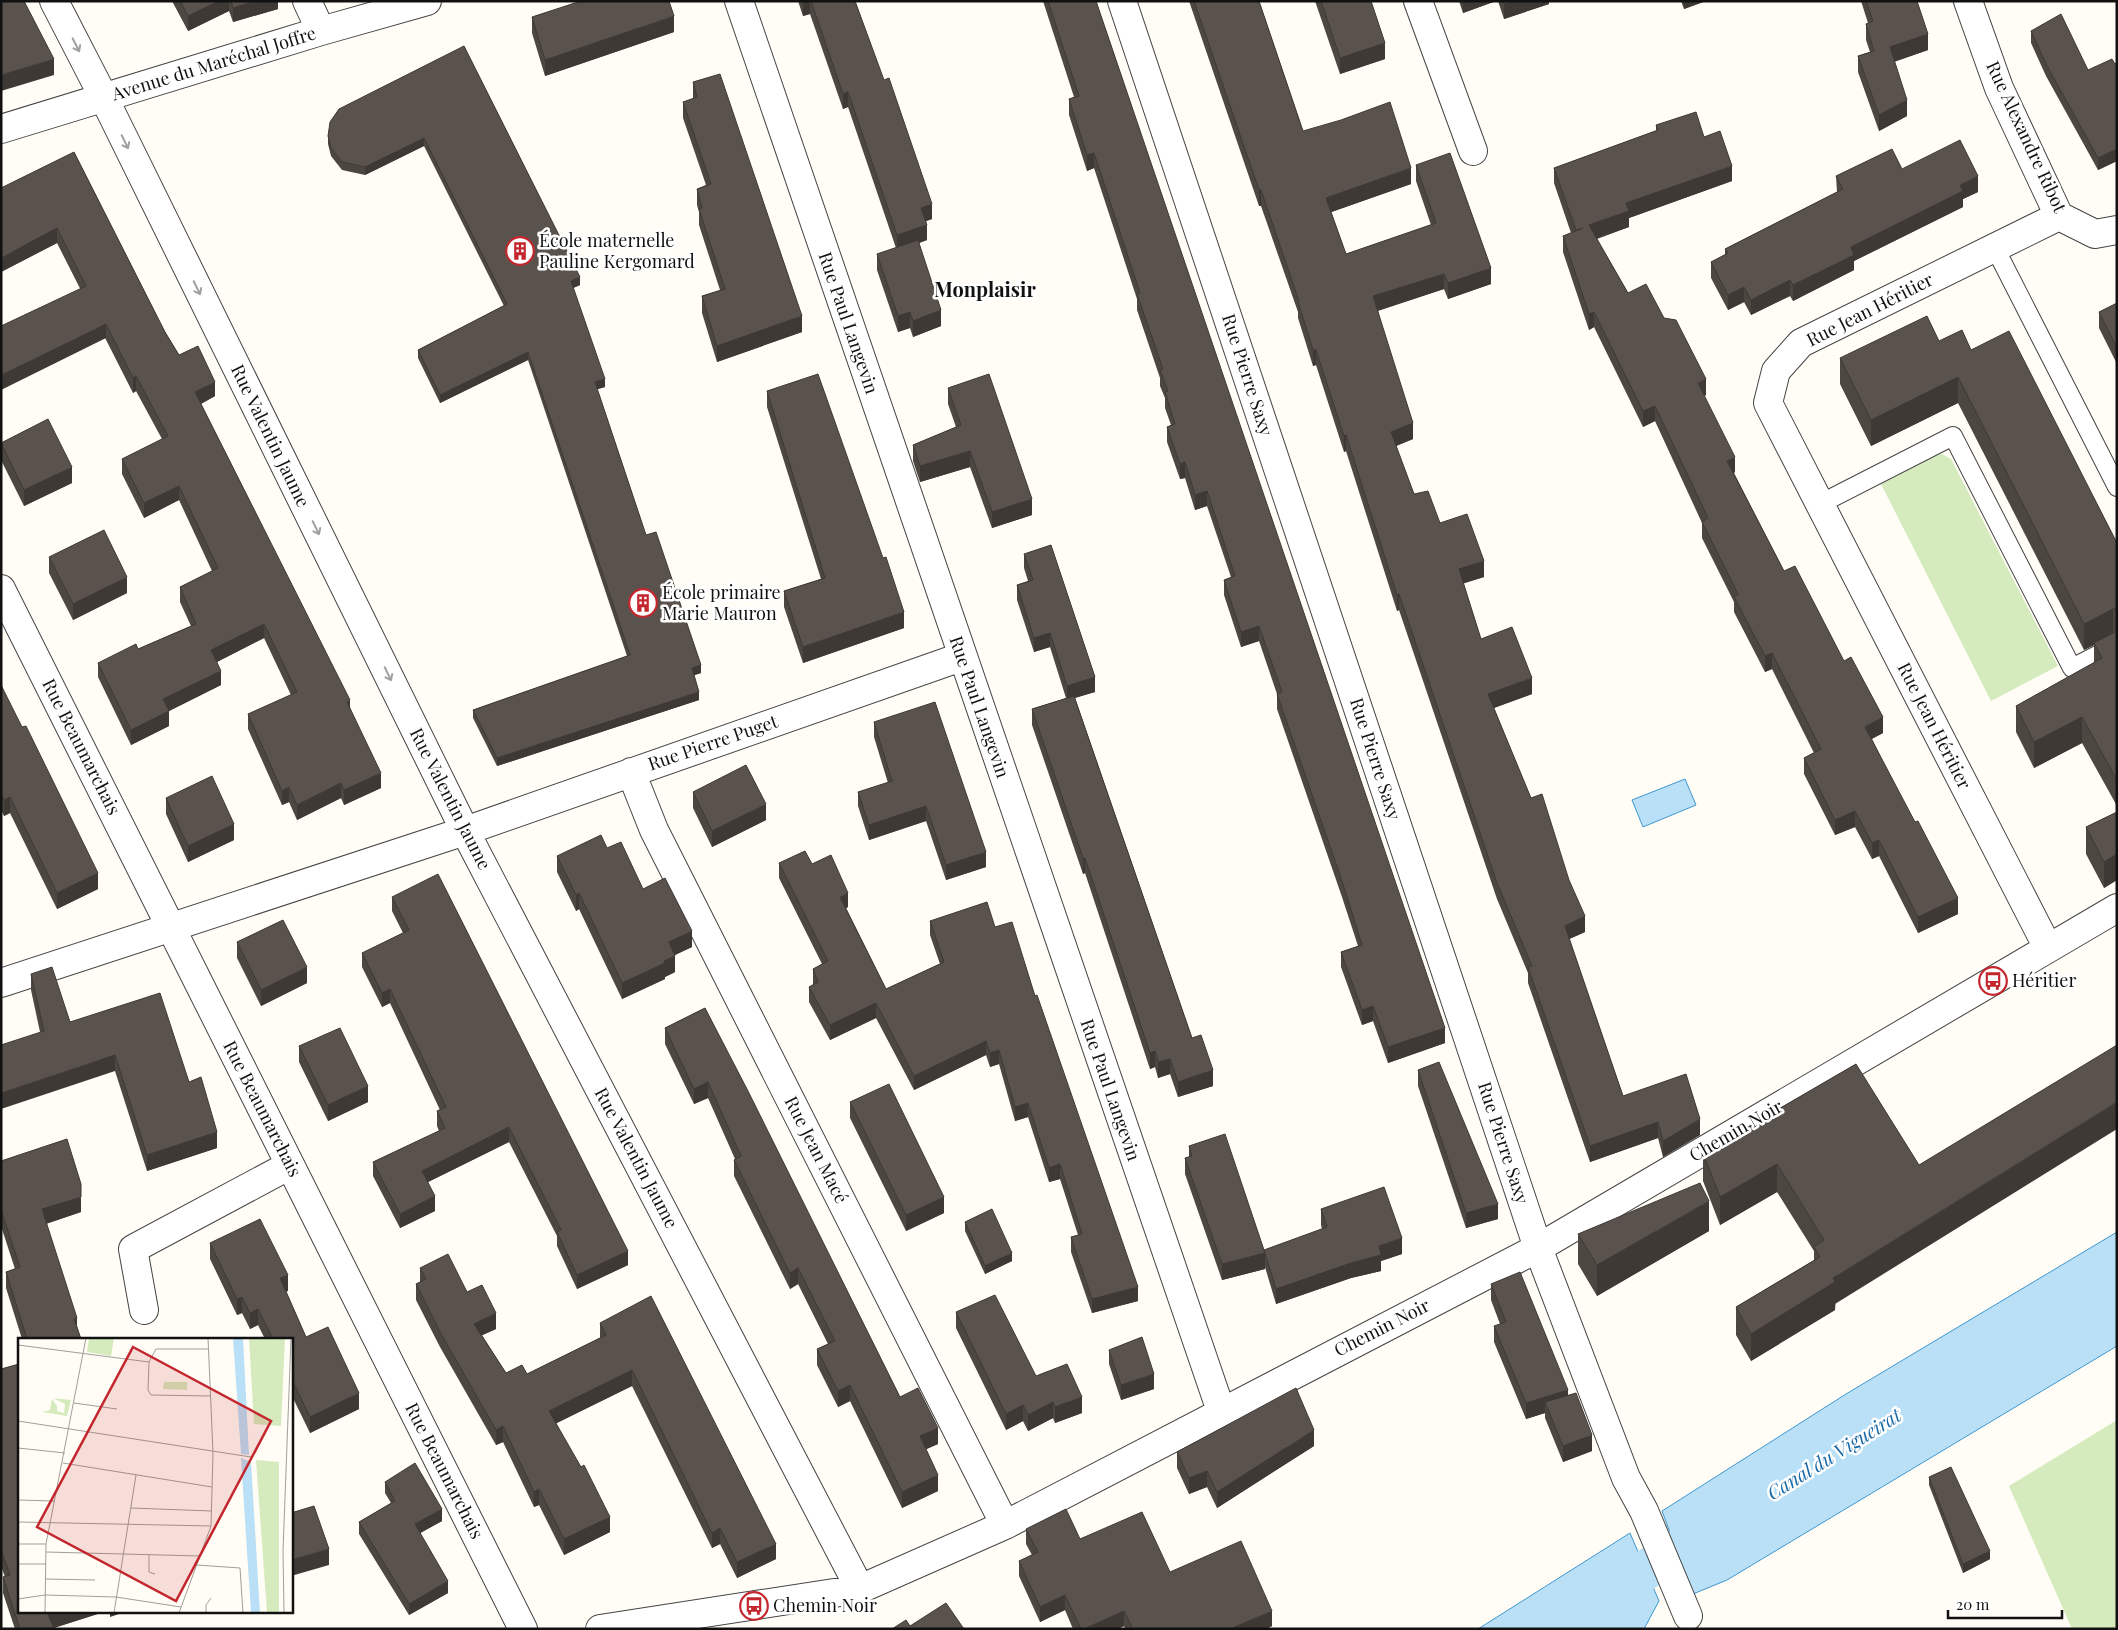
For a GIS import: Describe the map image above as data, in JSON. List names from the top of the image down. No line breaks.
{"streets":{"street":["Avenue du Maréchal Joffre","Rue Alexandre Ribot","Rue Jean Héritier","Rue Paul Langevin","Rue Pierre Saxy","Rue Valentin Jaume","Rue Pierre Puget","Rue Beaumarchais","Chemin Noir","Rue Jean Macé"]},"crossings":[["Avenue du Maréchal Joffre","Rue Valentin Jaume"],["Rue Alexandre Ribot","Rue Jean Héritier"],["Rue Jean Héritier","Chemin Noir"],["Rue Paul Langevin","Rue Pierre Puget"],["Rue Paul Langevin","Chemin Noir"],["Rue Pierre Saxy","Chemin Noir"],["Rue Valentin Jaume","Rue Pierre Puget"],["Rue Valentin Jaume","Chemin Noir"],["Rue Pierre Puget","Rue Beaumarchais"],["Rue Pierre Puget","Rue Jean Macé"],["Chemin Noir","Rue Jean Macé"]],"one_way":["Rue Valentin Jaume"],"districts":["Monplaisir"],"water":["Canal du Vigueirat"],"places":{"building":["École maternelle Pauline Kergomard","École primaire Marie Mauron"],"bus stop":["Héritier","Chemin Noir"]},"scale_bar":"20 m"}
